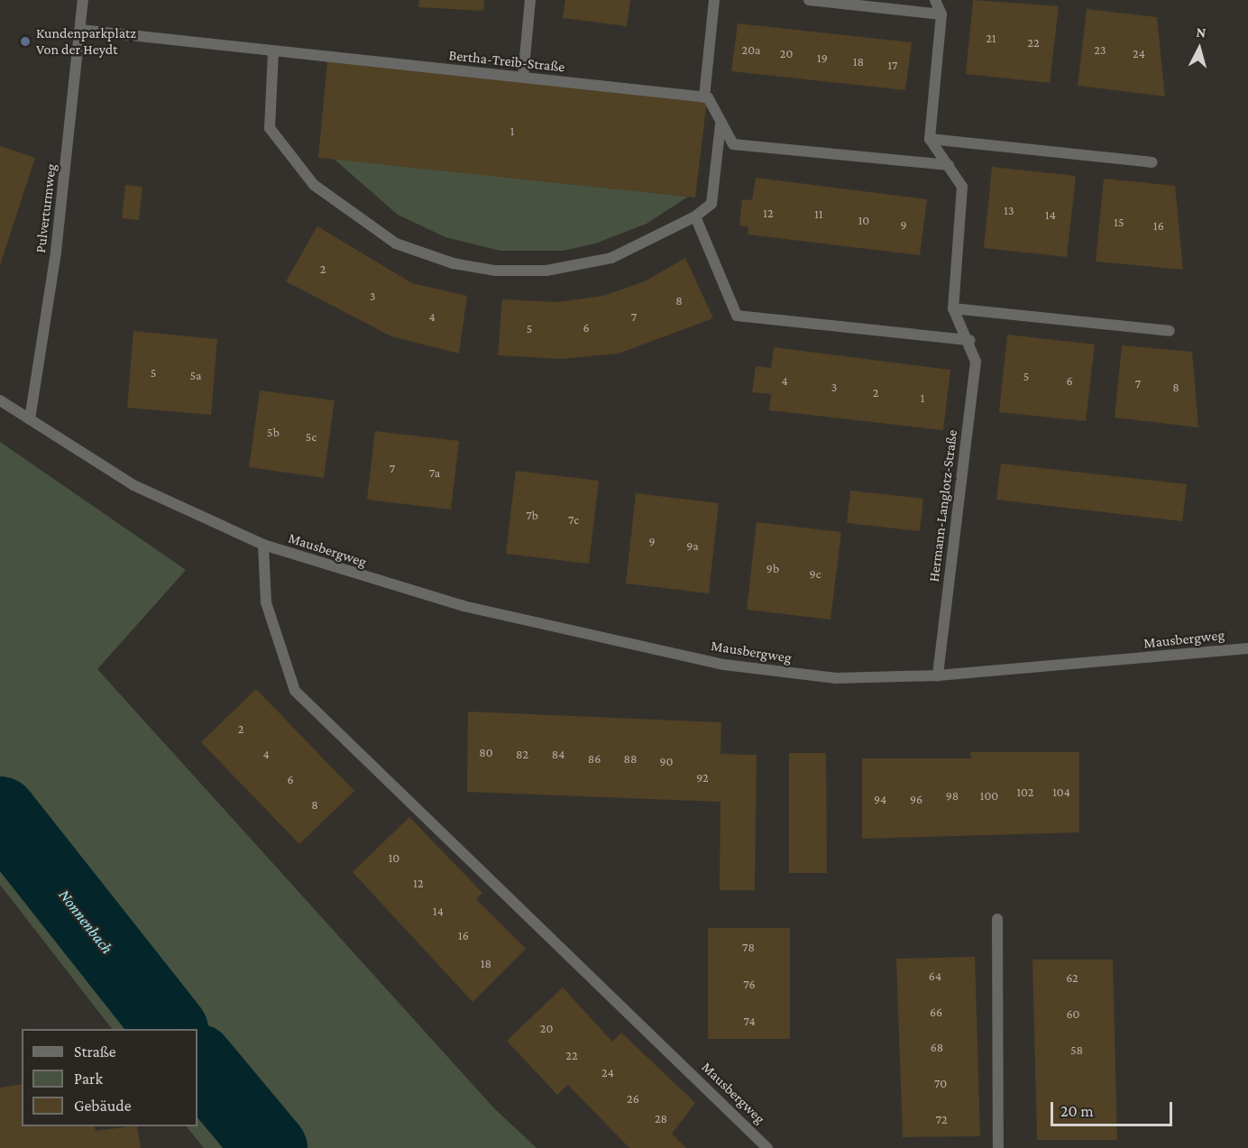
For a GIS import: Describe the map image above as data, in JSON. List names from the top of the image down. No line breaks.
{"streets":{"street":["Bertha-Treib-Straße","Pulverturmweg","Hermann-Langlotz-Straße","Mausbergweg"]},"crossings":[["Bertha-Treib-Straße","Pulverturmweg"],["Pulverturmweg","Mausbergweg"],["Hermann-Langlotz-Straße","Mausbergweg"]],"water":["Nonnenbach"],"places":["Kundenparkplatz Von der Heydt"],"house_numbers":["21","22","20a","23","20","24","19","18","17","1","13","12","11","14","10","15","9","16","2","3","8","4","7","6","5","5","5a","5","4","6","7","3","8","2","1","5b","5c","7","7a","7b","7c","9","9a","9b","9c","2","80","4","82","84","86","88","90","92","6","102","104","98","100","94","96","8","10","12","14","16","78","18","64","62","76","66","60","74","20","68","58","22","24","70","26","28","72"],"legend":["Straße","Park","Gebäude"],"scale_bar":"20 m","north":"top"}
